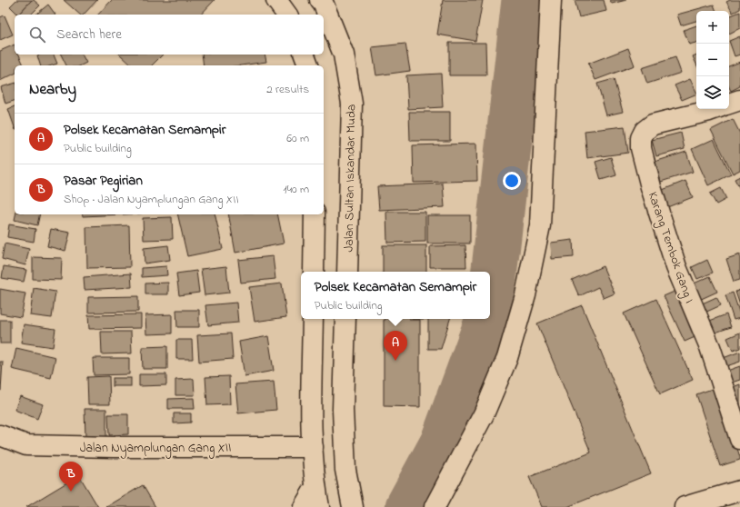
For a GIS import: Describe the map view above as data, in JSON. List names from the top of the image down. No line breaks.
{"streets":{"main road":["Jalan Sultan Iskandar Muda","Karang Tembok Gang I","Jalan Nyamplungan Gang XII"]},"page":{"map_buttons":["+","−"],"search":"Search here","heading":["Nearby","2 results"],"list":[{"mark":"A","name":"Polsek Kecamatan Semampir","note":"Public building","value":"60 m"},{"mark":"B","name":"Pasar Pegirian","note":"Shop · Jalan Nyamplungan Gang XII","value":"140 m"}],"popup":["Polsek Kecamatan Semampir","Public building"],"pins":["A","B"]}}
